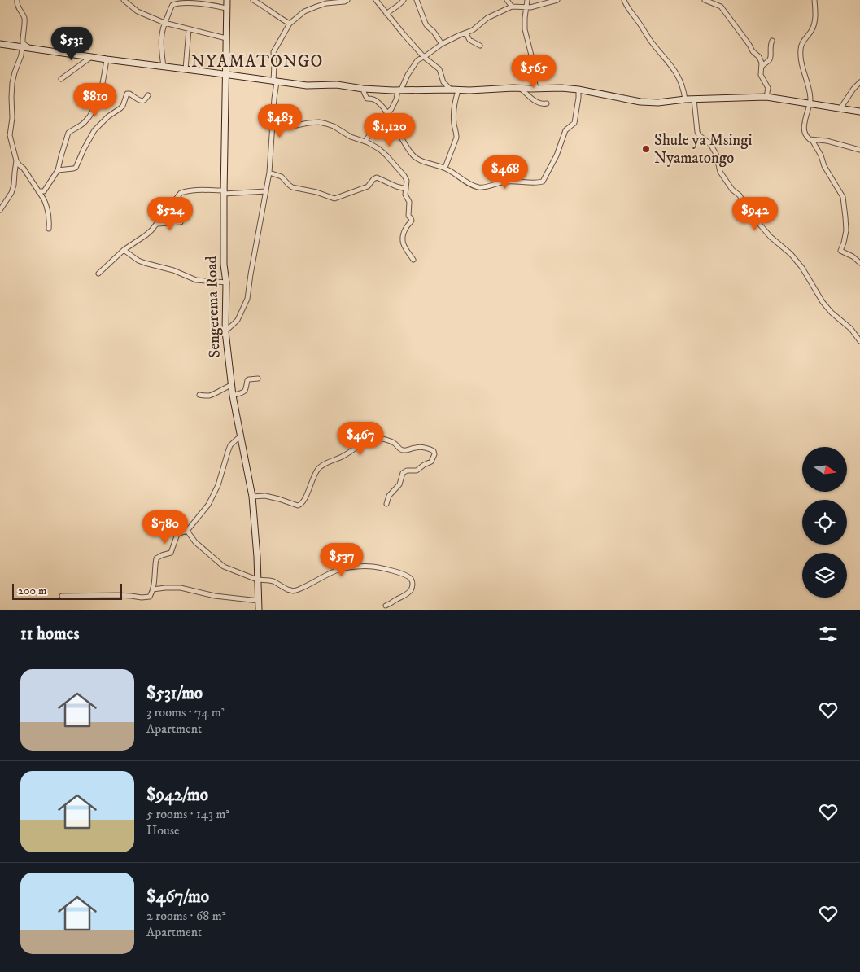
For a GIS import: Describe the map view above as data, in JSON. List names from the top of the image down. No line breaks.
{"streets":{"street":["Sengerema Road"]},"districts":["NYAMATONGO"],"places":["Shule ya Msingi Nyamatongo"],"scale_bar":"200 m","north":"right","page":{"price":["$531","$565","$810","$483","$1,120","$468","$524","$942","$467","$780","$537"],"scale":"200 m","heading":"11 homes","list":[{"name":"$531/mo","note":"3 rooms · 74 m² · Apartment"},{"name":"$942/mo","note":"5 rooms · 143 m² · House"},{"name":"$467/mo","note":"2 rooms · 68 m² · Apartment"}]}}
